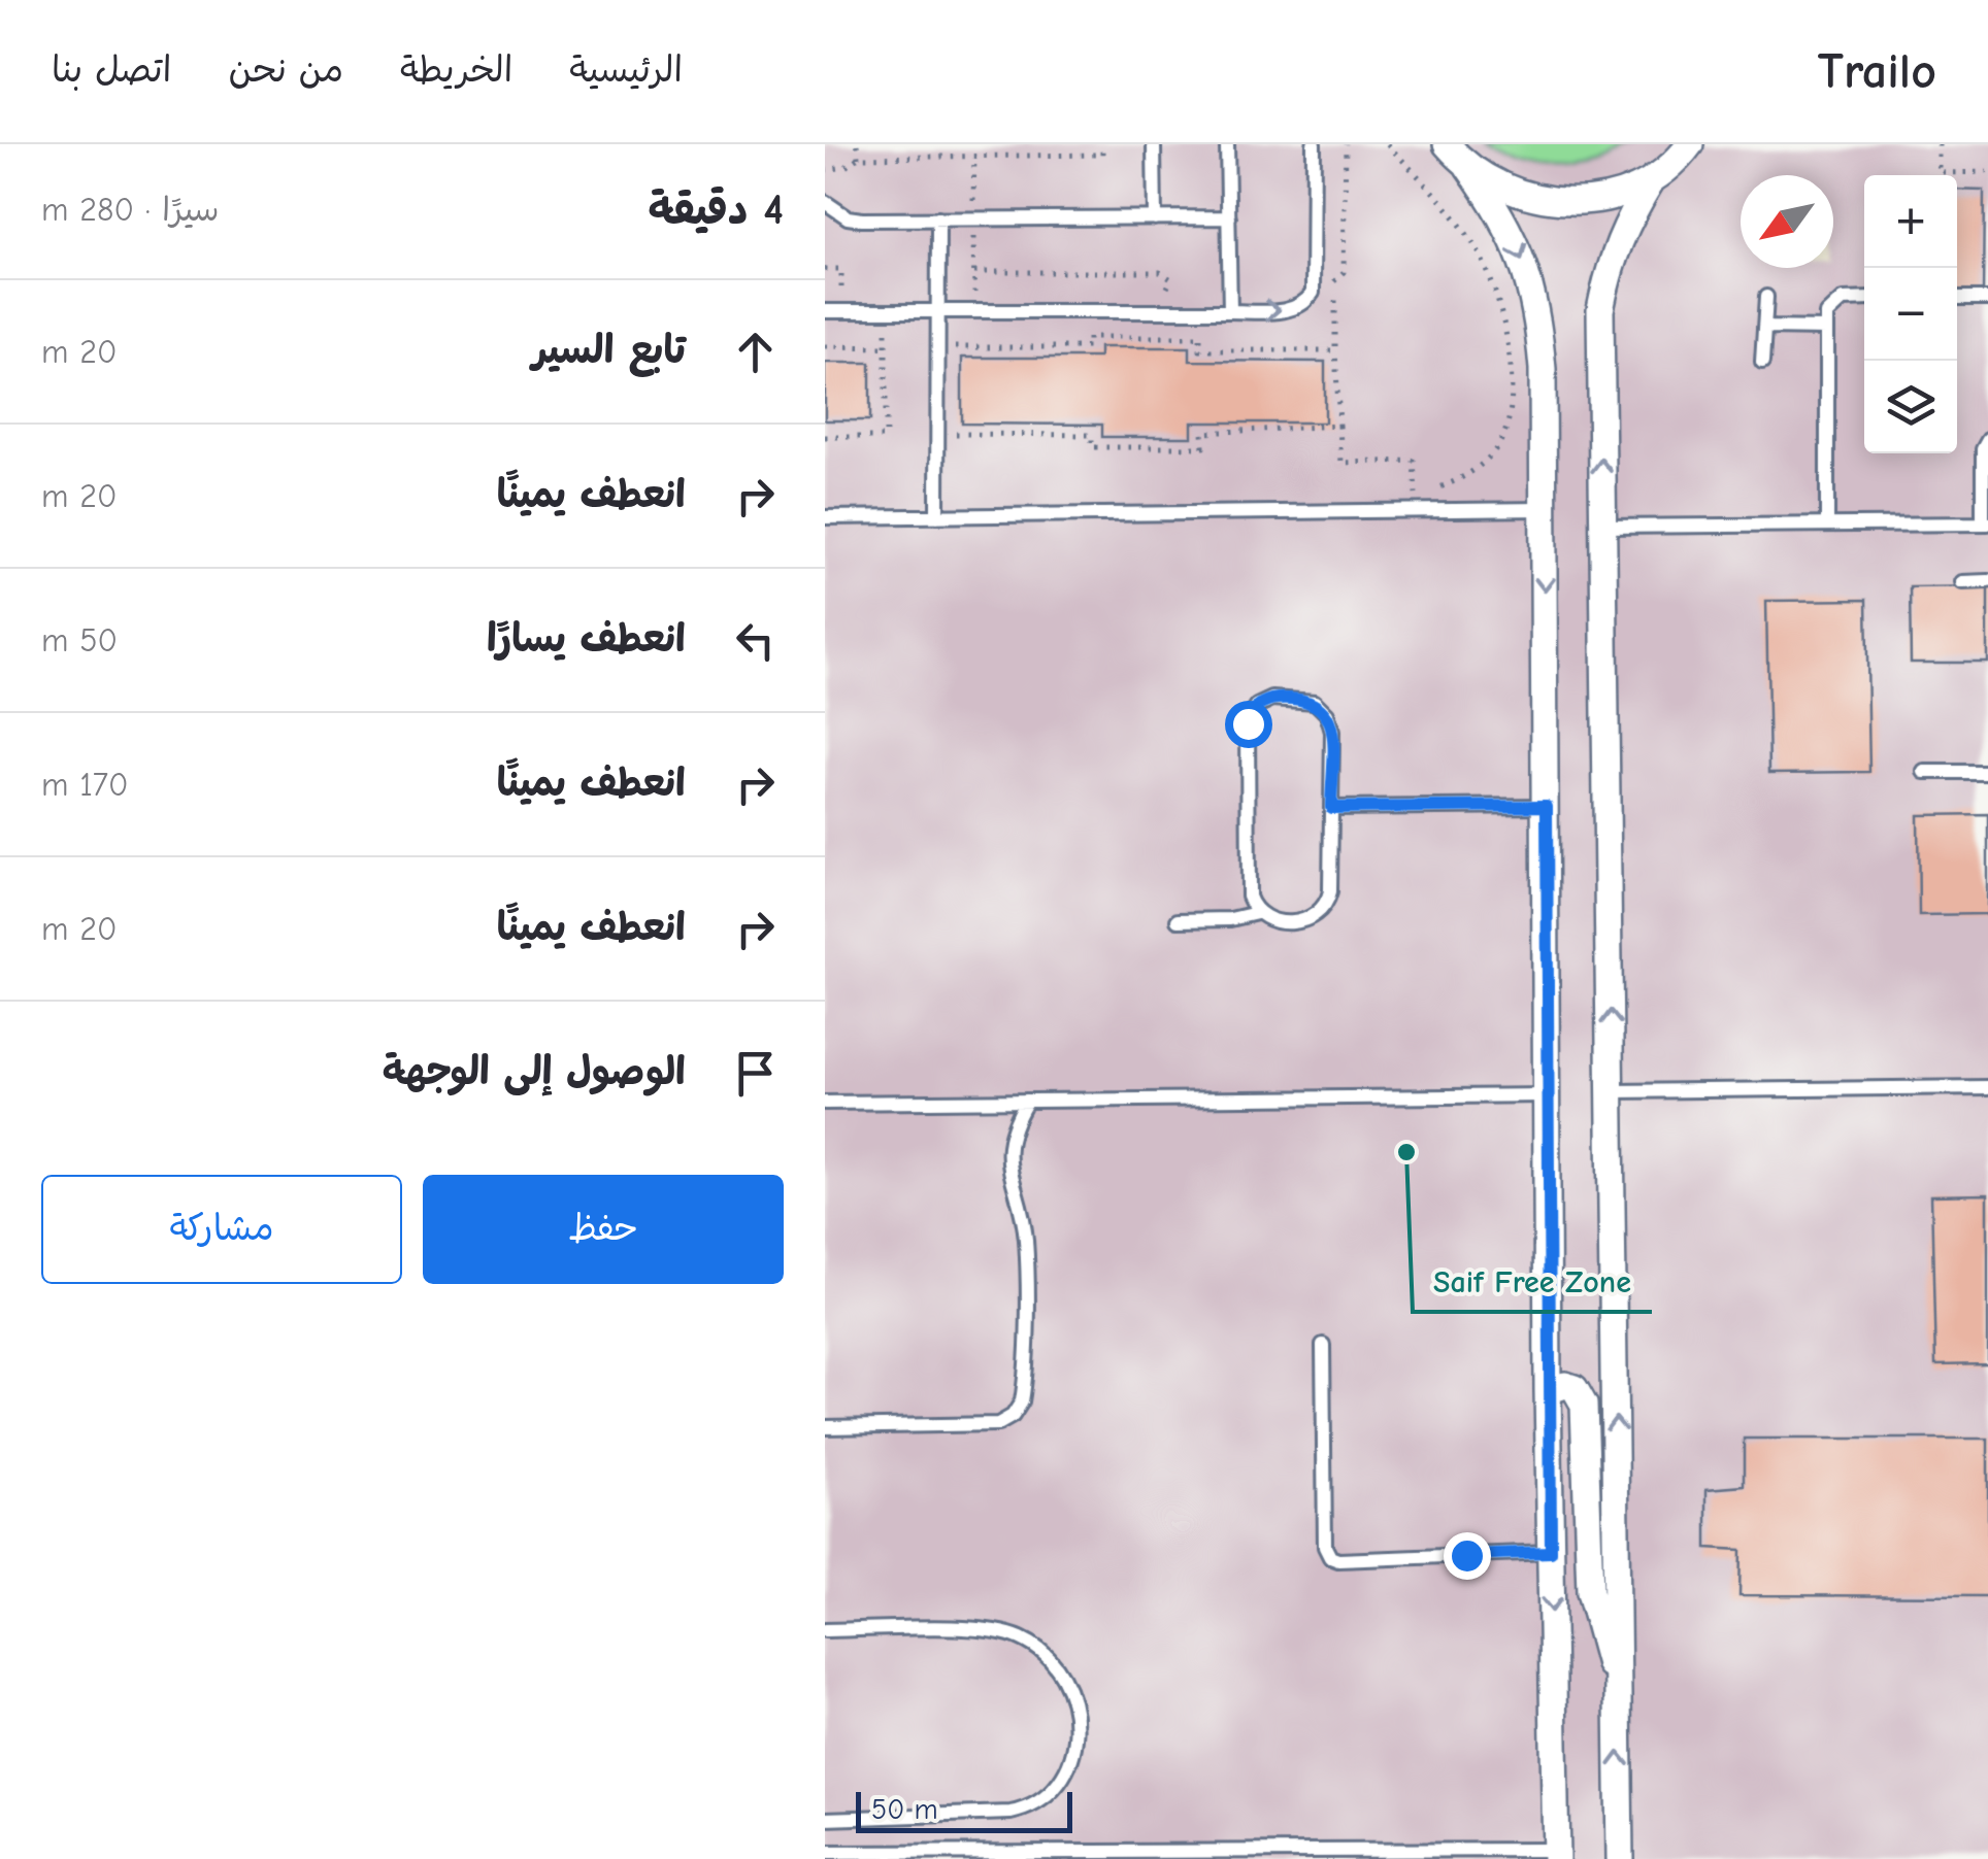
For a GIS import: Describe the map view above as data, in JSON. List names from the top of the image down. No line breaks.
{"places":["Saif Free Zone"],"scale_bar":"50 m","north":"bottom left","page":{"header":"Trailo","nav":["الرئيسية","الخريطة","من نحن","اتصل بنا"],"heading":["4 دقيقة","سيرًا · 280 m"],"map_buttons":["+","−"],"list":[["تابع السير","20 m"],["انعطف يمينًا","20 m"],["انعطف يسارًا","50 m"],["انعطف يمينًا","170 m"],["انعطف يمينًا","20 m"],"الوصول إلى الوجهة"],"buttons":["حفظ","مشاركة"],"scale":"50 m"}}
